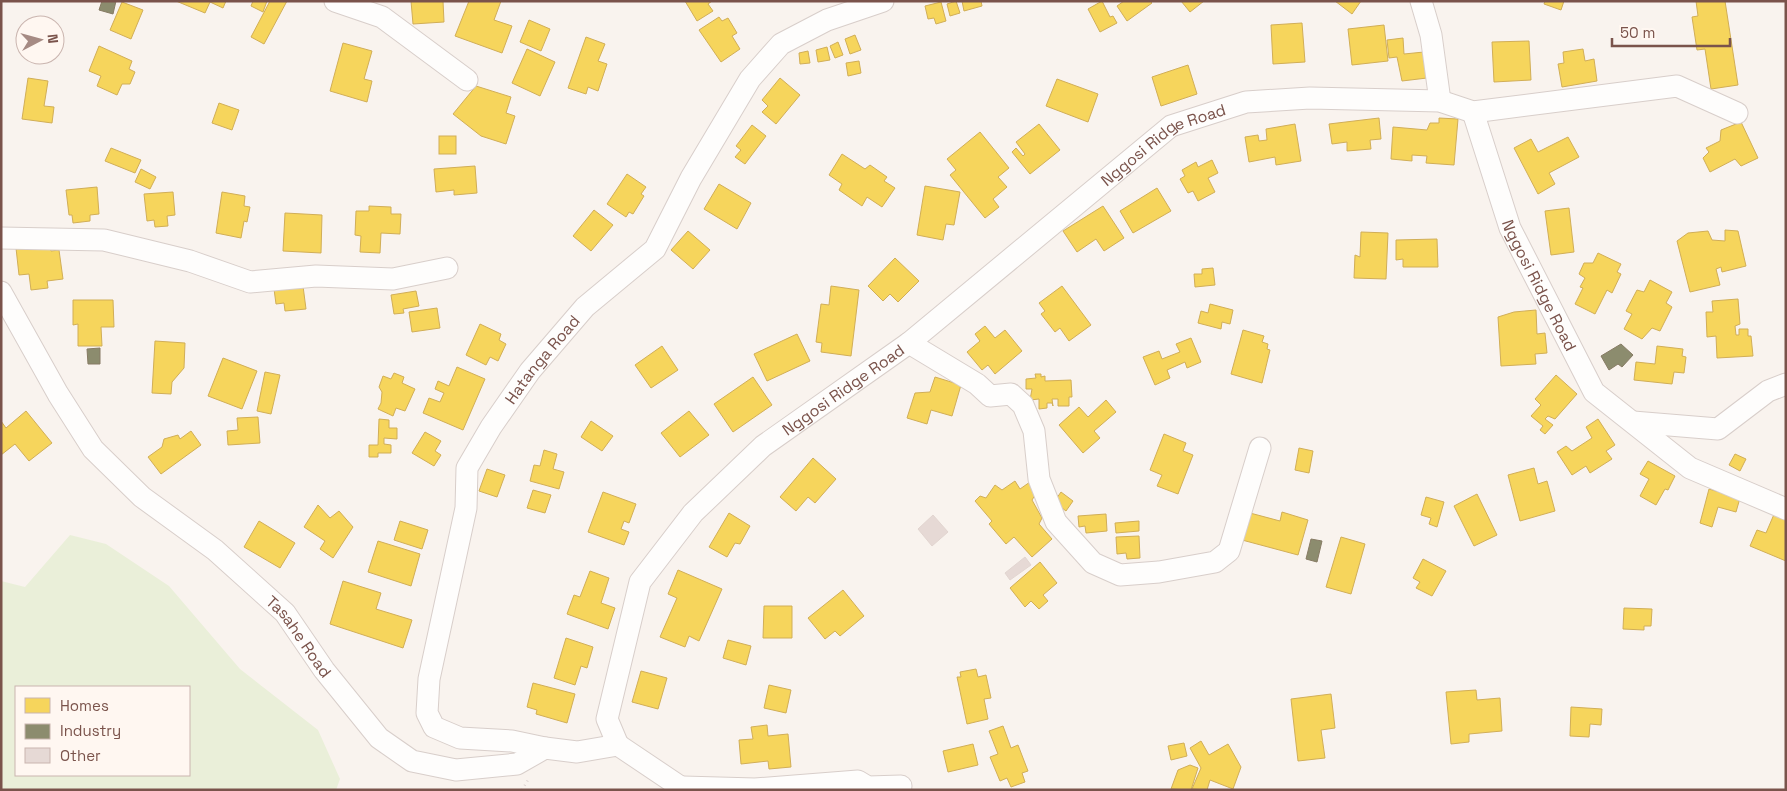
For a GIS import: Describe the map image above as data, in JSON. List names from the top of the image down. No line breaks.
{"streets":{"street":["Nggosi Ridge Road","Hatanga Road","Tasahe Road"]},"crossings":[["Hatanga Road","Tasahe Road"]],"legend":["Homes","Industry","Other"],"scale_bar":"50 m","north":"right"}
